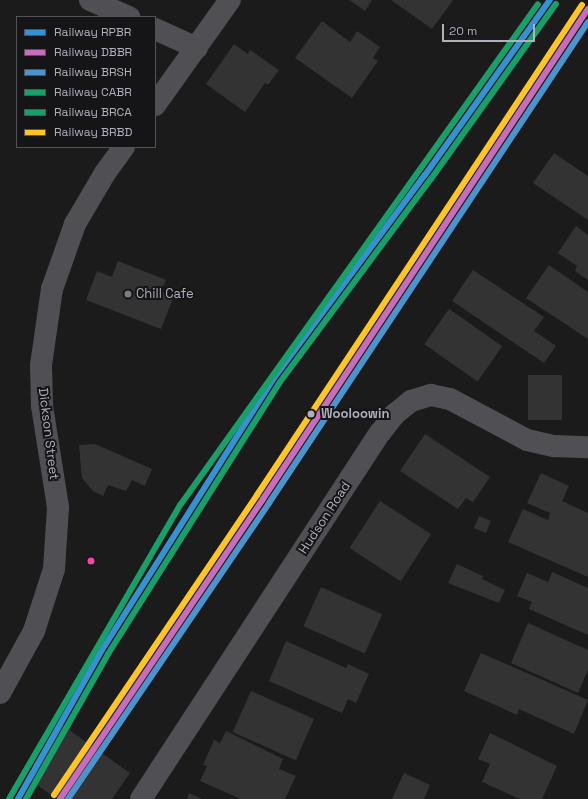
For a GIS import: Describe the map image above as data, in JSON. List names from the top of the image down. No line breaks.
{"streets":{"street":["Dickson Street","Hudson Road"]},"places":["Chill Cafe","Wooloowin"],"lines":["rail line RPBR","rail line CABR","rail line BRCA","rail line BRBD","rail line DBBR","rail line BRSH"],"legend":["Railway RPBR","Railway DBBR","Railway BRSH","Railway CABR","Railway BRCA","Railway BRBD"],"scale_bar":"20 m"}
